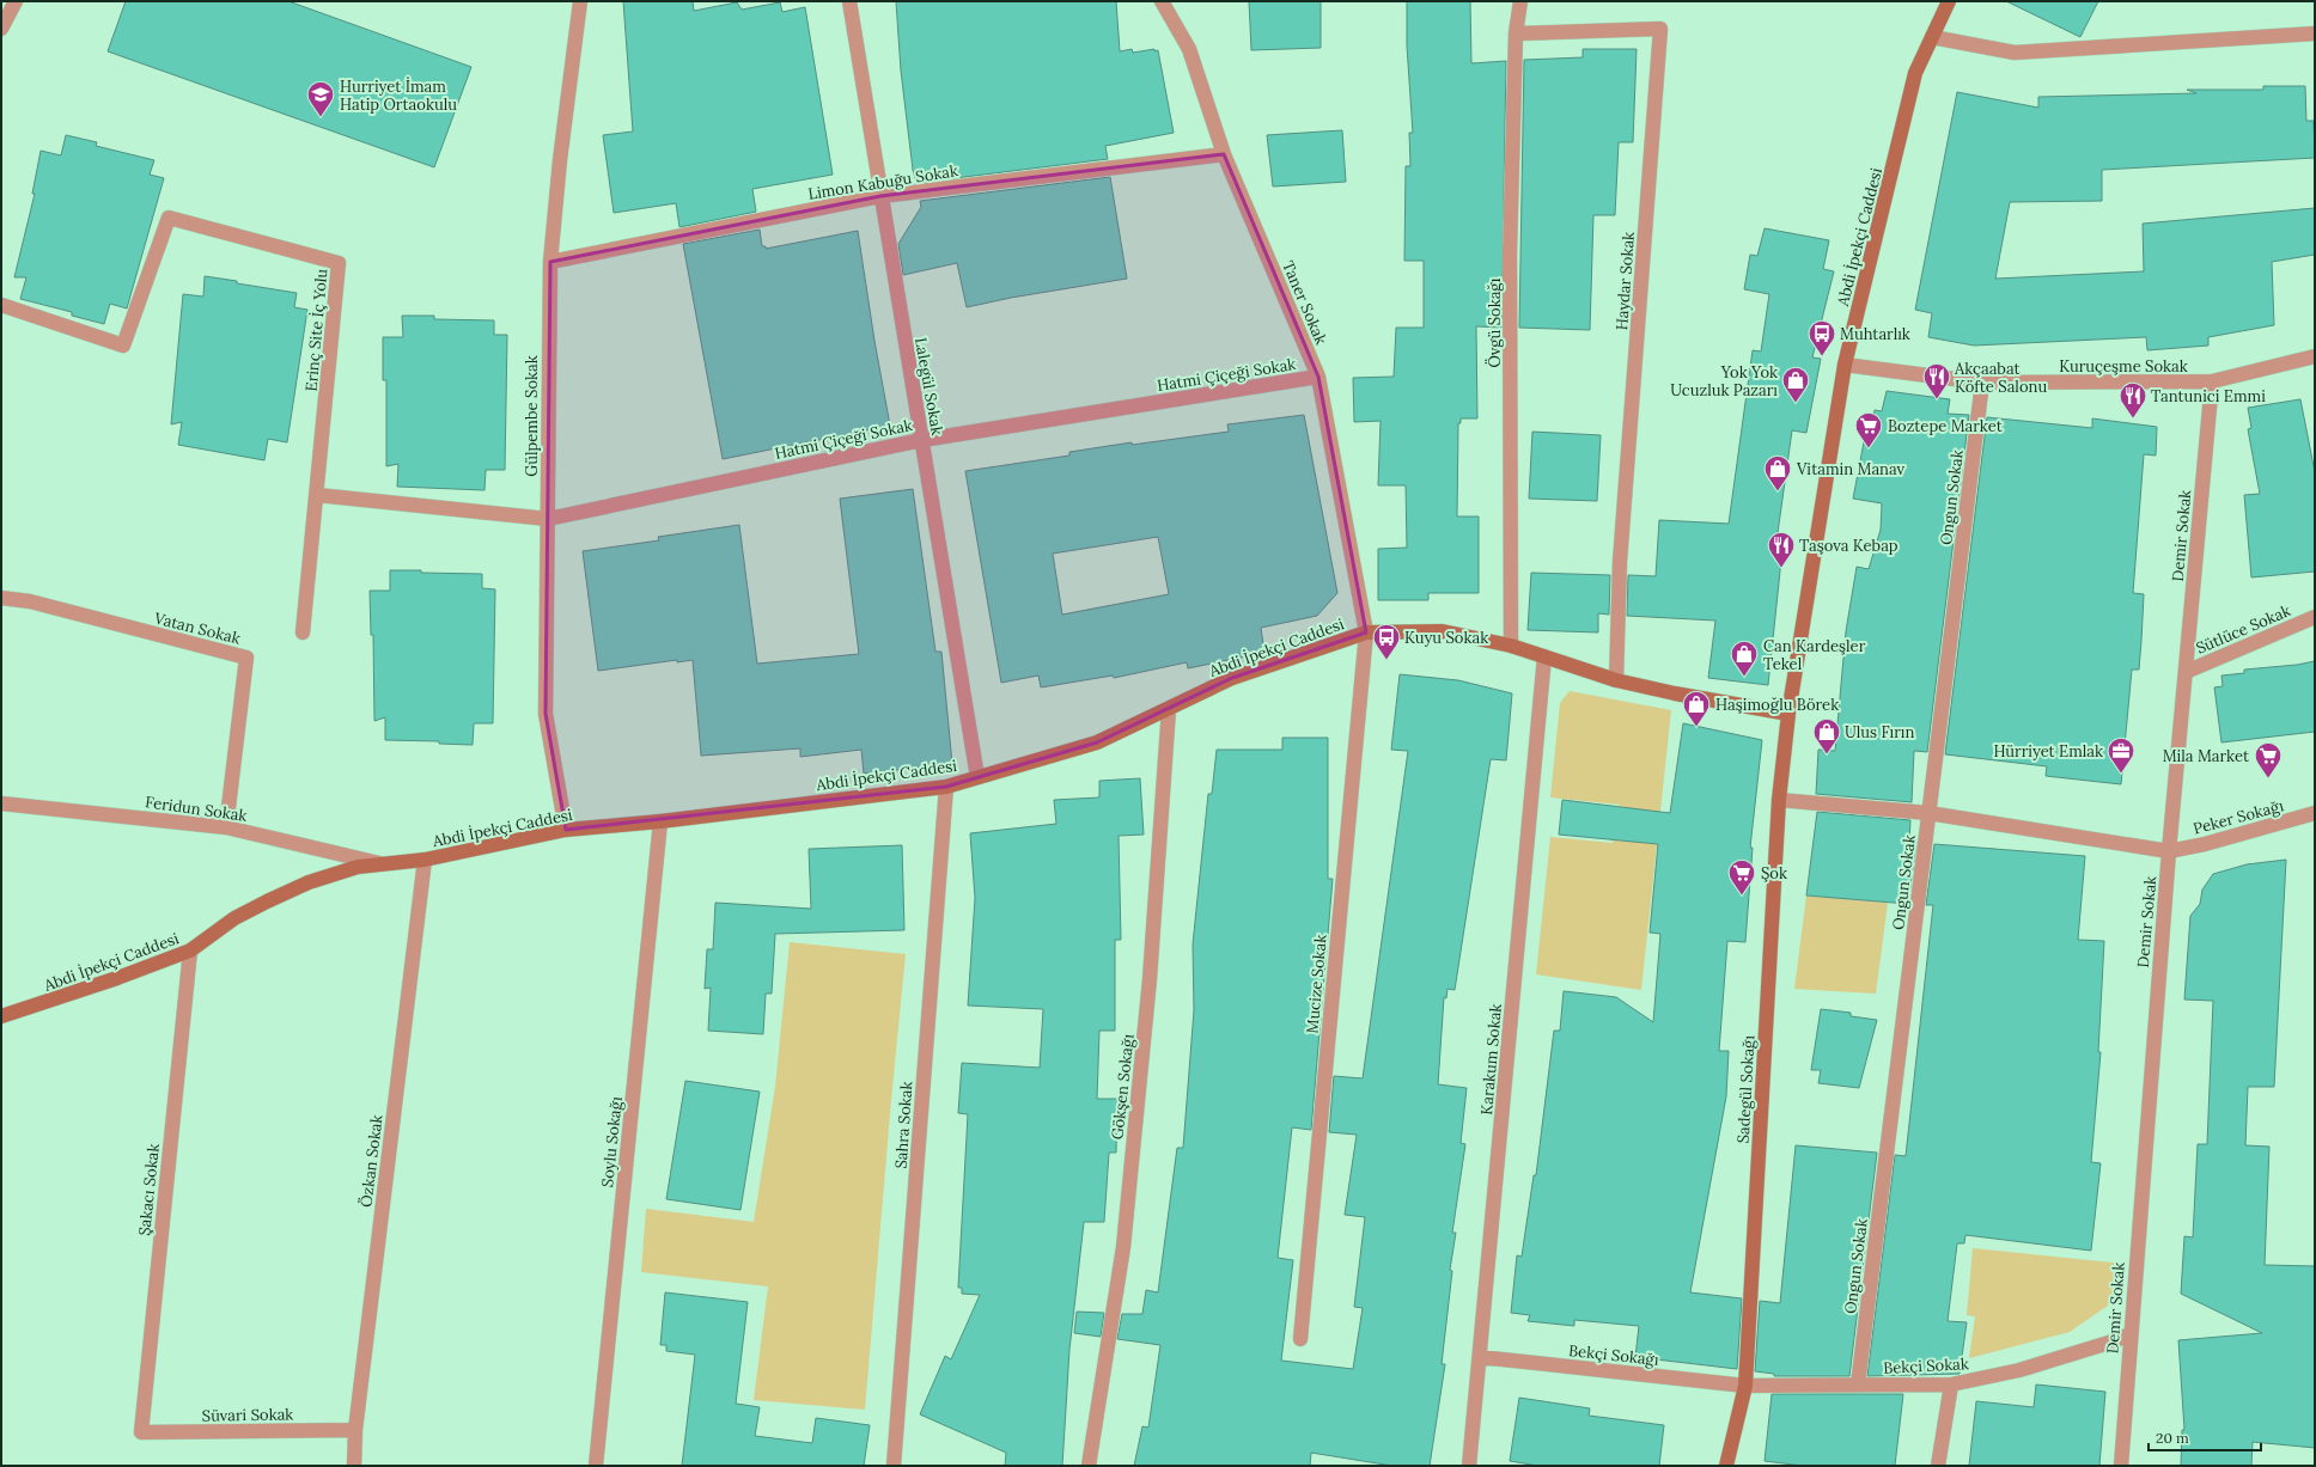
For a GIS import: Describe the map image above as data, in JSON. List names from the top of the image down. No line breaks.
{"streets":{"street":["Limon Kabuğu Sokak","Abdi İpekçi Caddesi","Haydar Sokak","Taner Sokak","Övgü Sokağı","Erinç Site İç Yolu","Kuruçeşme Sokak","Hatmi Çiçeği Sokak","Lalegül Sokak","Gülpembe Sokak","Ongun Sokak","Demir Sokak","Vatan Sokak","Sütlüce Sokak","Feridun Sokak","Peker Sokağı","Mucize Sokak","Karakum Sokak","Gökşen Sokağı","Sadegül Sokağı","Sahra Sokak","Soylu Sokağı","Özkan Sokak","Şakacı Sokak","Bekçi Sokağı","Bekçi Sokak","Süvari Sokak"]},"crossings":[["Limon Kabuğu Sokak","Taner Sokak"],["Limon Kabuğu Sokak","Lalegül Sokak"],["Limon Kabuğu Sokak","Gülpembe Sokak"],["Abdi İpekçi Caddesi","Haydar Sokak"],["Abdi İpekçi Caddesi","Taner Sokak"],["Abdi İpekçi Caddesi","Övgü Sokağı"],["Abdi İpekçi Caddesi","Kuruçeşme Sokak"],["Abdi İpekçi Caddesi","Lalegül Sokak"],["Abdi İpekçi Caddesi","Gülpembe Sokak"],["Abdi İpekçi Caddesi","Feridun Sokak"],["Abdi İpekçi Caddesi","Mucize Sokak"],["Abdi İpekçi Caddesi","Karakum Sokak"],["Abdi İpekçi Caddesi","Gökşen Sokağı"],["Abdi İpekçi Caddesi","Sadegül Sokağı"],["Abdi İpekçi Caddesi","Sahra Sokak"],["Abdi İpekçi Caddesi","Soylu Sokağı"],["Abdi İpekçi Caddesi","Özkan Sokak"],["Abdi İpekçi Caddesi","Şakacı Sokak"],["Haydar Sokak","Övgü Sokağı"],["Taner Sokak","Hatmi Çiçeği Sokak"],["Taner Sokak","Mucize Sokak"],["Kuruçeşme Sokak","Ongun Sokak"],["Kuruçeşme Sokak","Demir Sokak"],["Hatmi Çiçeği Sokak","Lalegül Sokak"],["Hatmi Çiçeği Sokak","Gülpembe Sokak"],["Ongun Sokak","Bekçi Sokak"],["Demir Sokak","Sütlüce Sokak"],["Demir Sokak","Peker Sokağı"],["Demir Sokak","Bekçi Sokak"],["Vatan Sokak","Feridun Sokak"],["Karakum Sokak","Bekçi Sokağı"],["Sadegül Sokağı","Bekçi Sokağı"],["Sadegül Sokağı","Bekçi Sokak"],["Özkan Sokak","Süvari Sokak"],["Şakacı Sokak","Süvari Sokak"],["Bekçi Sokağı","Bekçi Sokak"]],"places":{"school or university":["Hurriyet İmam Hatip Ortaokulu"],"bus stop":["Muhtarlık","Kuyu Sokak"],"restaurant":["Akçaabat Köfte Salonu","Tantunici Emmi","Taşova Kebap"],"shop":["Yok Yok Ucuzluk Pazarı","Vitamin Manav","Can Kardeşler Tekel","Haşimoğlu Börek","Ulus Fırın"],"supermarket":["Boztepe Market","Mila Market","Şok"],"office":["Hürriyet Emlak"]},"scale_bar":"20 m"}
